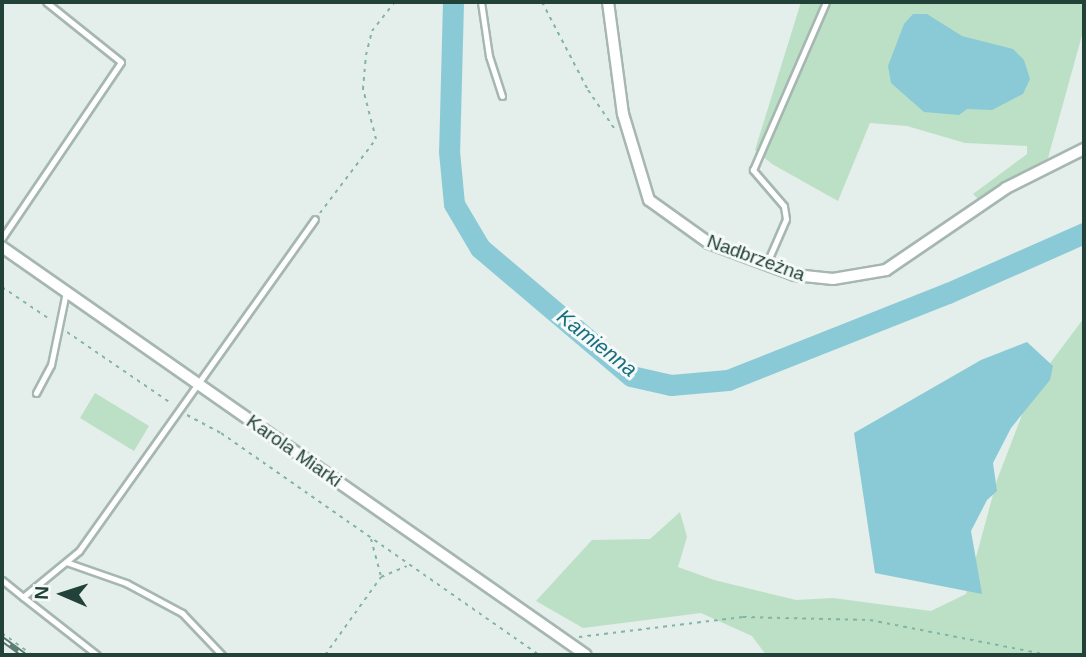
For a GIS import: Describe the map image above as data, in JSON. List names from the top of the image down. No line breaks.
{"streets":{"street":["Nadbrzeżna","Karola Miarki"]},"water":["Kamienna"],"north":"left"}
